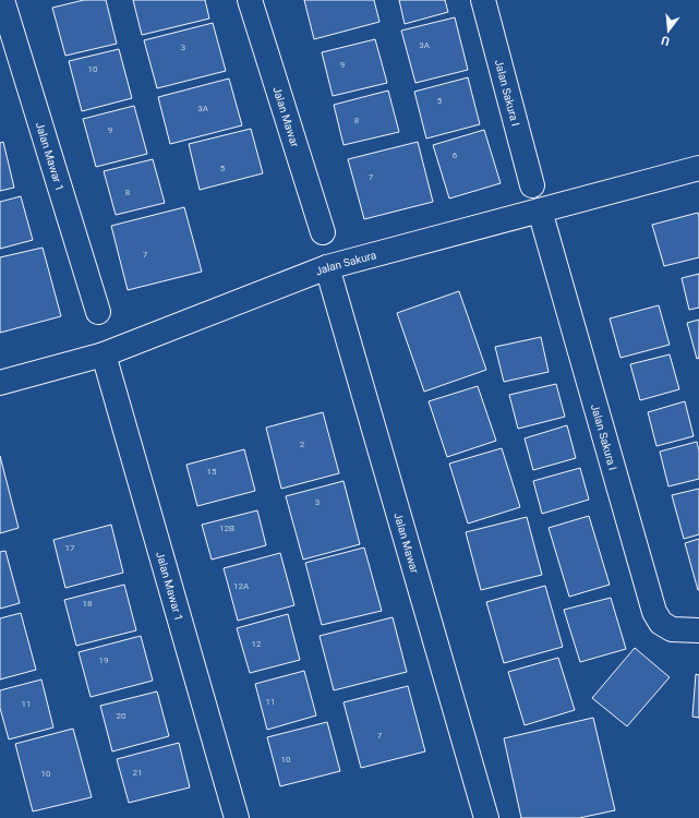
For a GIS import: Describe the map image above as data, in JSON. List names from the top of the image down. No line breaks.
{"streets":{"street":["Jalan Sakura I","Jalan Mawar","Jalan Mawar 1","Jalan Sakura"]},"crossings":[["Jalan Sakura I","Jalan Sakura"],["Jalan Mawar","Jalan Sakura"],["Jalan Mawar 1","Jalan Sakura"]],"house_numbers":["3A","3","9","10","5","3A","8","9","6","5","7","8","7","2","15","3","12B","17","12A","18","12","19","11","11","20","7","10","21","10"],"north":"bottom"}
